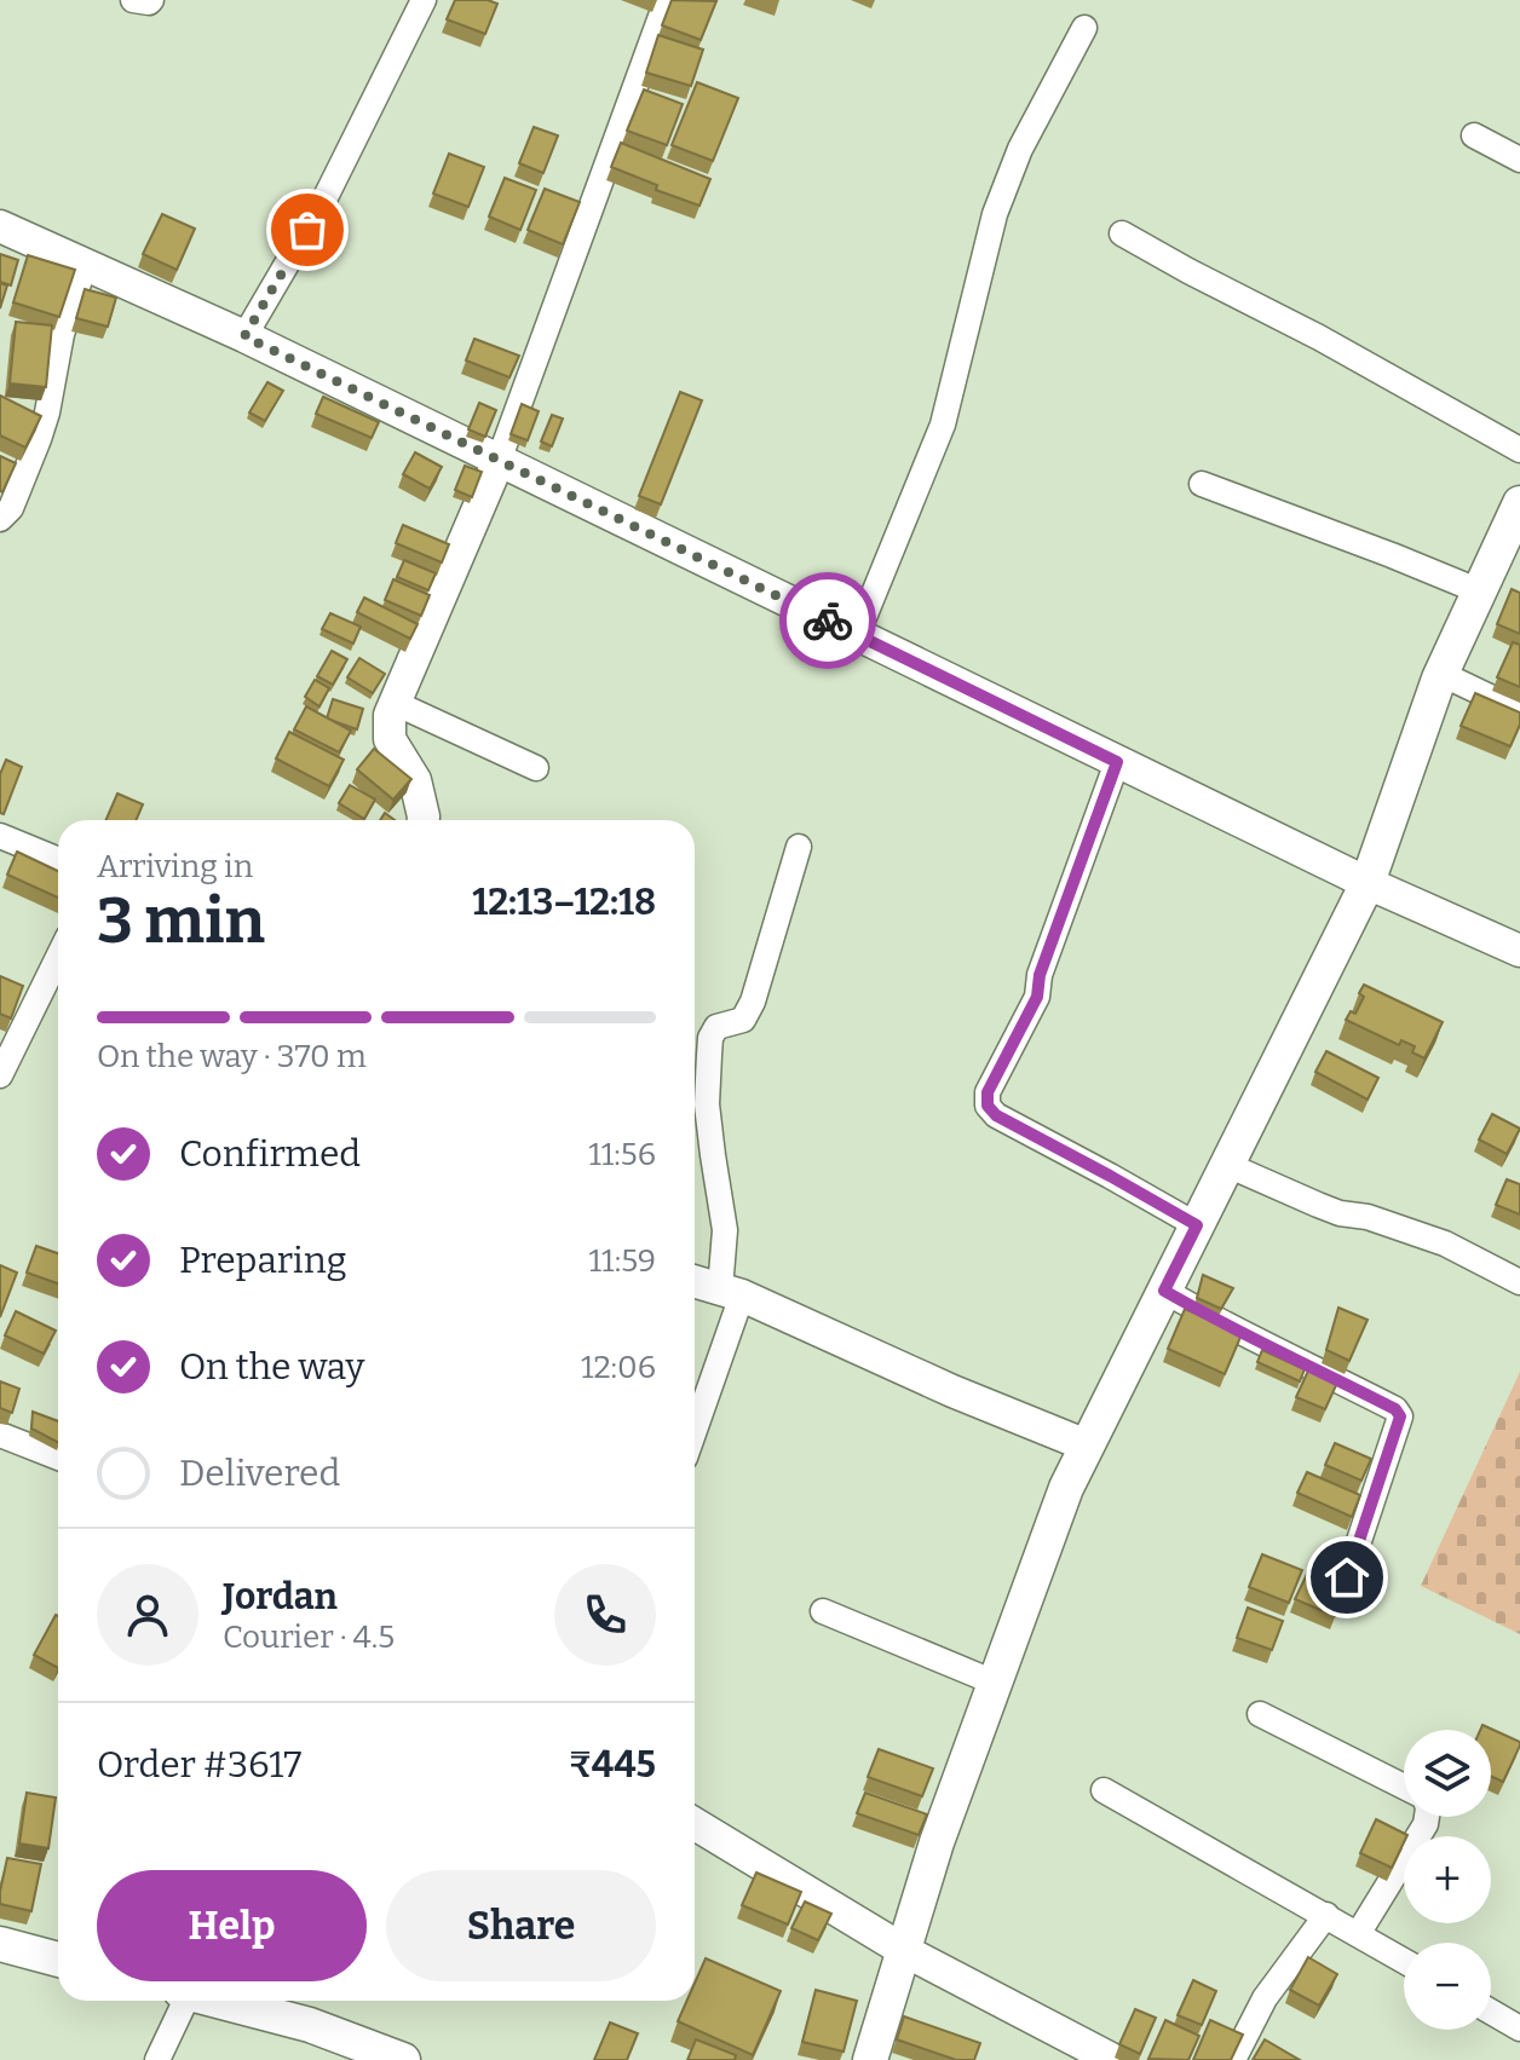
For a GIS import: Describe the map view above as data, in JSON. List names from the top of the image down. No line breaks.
{"page":{"heading":["3 min","Arriving in","12:13–12:18"],"panel":["Jordan","Courier · 4.5","Order #3617","₹445"],"bar":"On the way · 370 m","list":[["Confirmed","11:56"],["Preparing","11:59"],["On the way","12:06"],"Delivered"],"map_buttons":["+","−"],"buttons":["Help","Share"]}}
